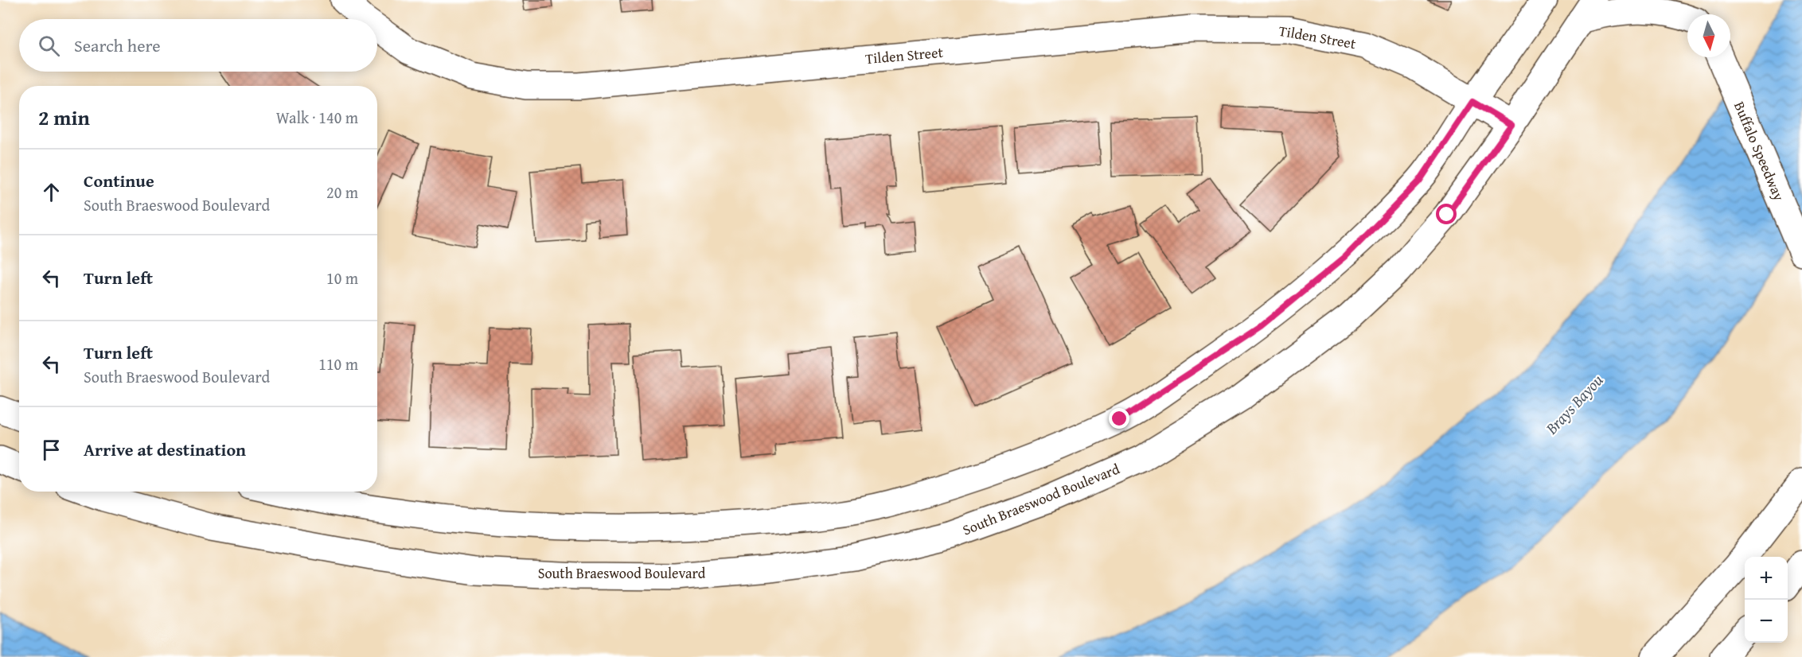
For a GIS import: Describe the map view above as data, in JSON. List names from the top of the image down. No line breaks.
{"streets":{"main road":["Tilden Street","Buffalo Speedway","South Braeswood Boulevard"]},"crossings":[["Tilden Street","South Braeswood Boulevard"]],"water":["Brays Bayou"],"north":"bottom","page":{"search":"Search here","heading":["2 min","Walk · 140 m"],"list":[["Continue","South Braeswood Boulevard","20 m"],["Turn left","10 m"],["Turn left","South Braeswood Boulevard","110 m"],"Arrive at destination"],"map_buttons":["+","−"]}}
